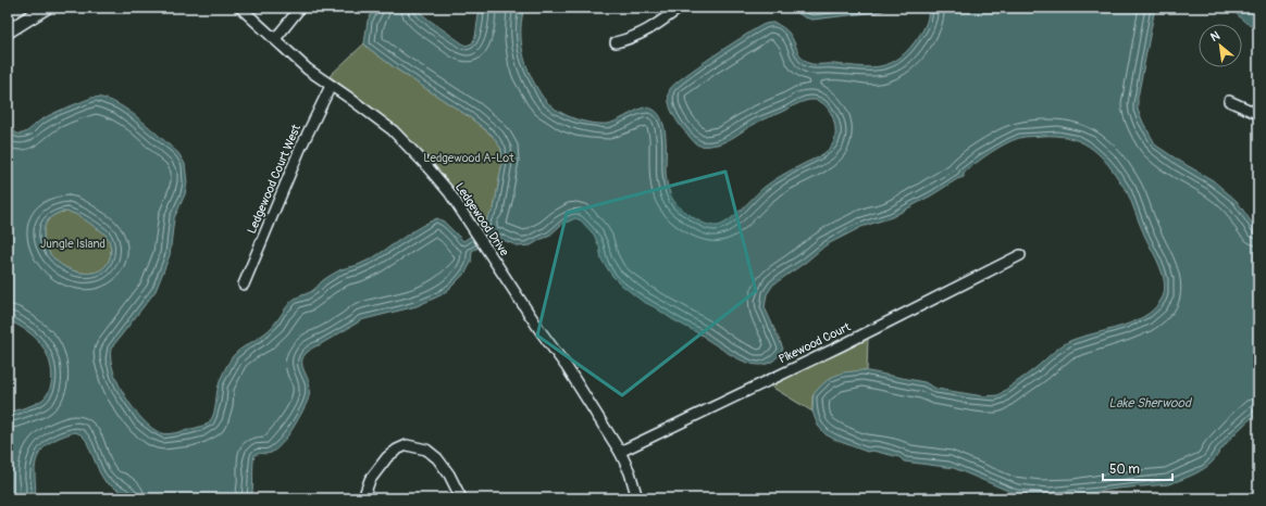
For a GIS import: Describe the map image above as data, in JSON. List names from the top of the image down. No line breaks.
{"streets":{"street":["Ledgewood Court West","Ledgewood Drive","Pikewood Court"]},"crossings":[["Ledgewood Court West","Ledgewood Drive"],["Ledgewood Drive","Pikewood Court"]],"water":["Lake Sherwood"],"parks":["Ledgewood A-Lot","Jungle Island"],"scale_bar":"50 m","north":"top left"}
